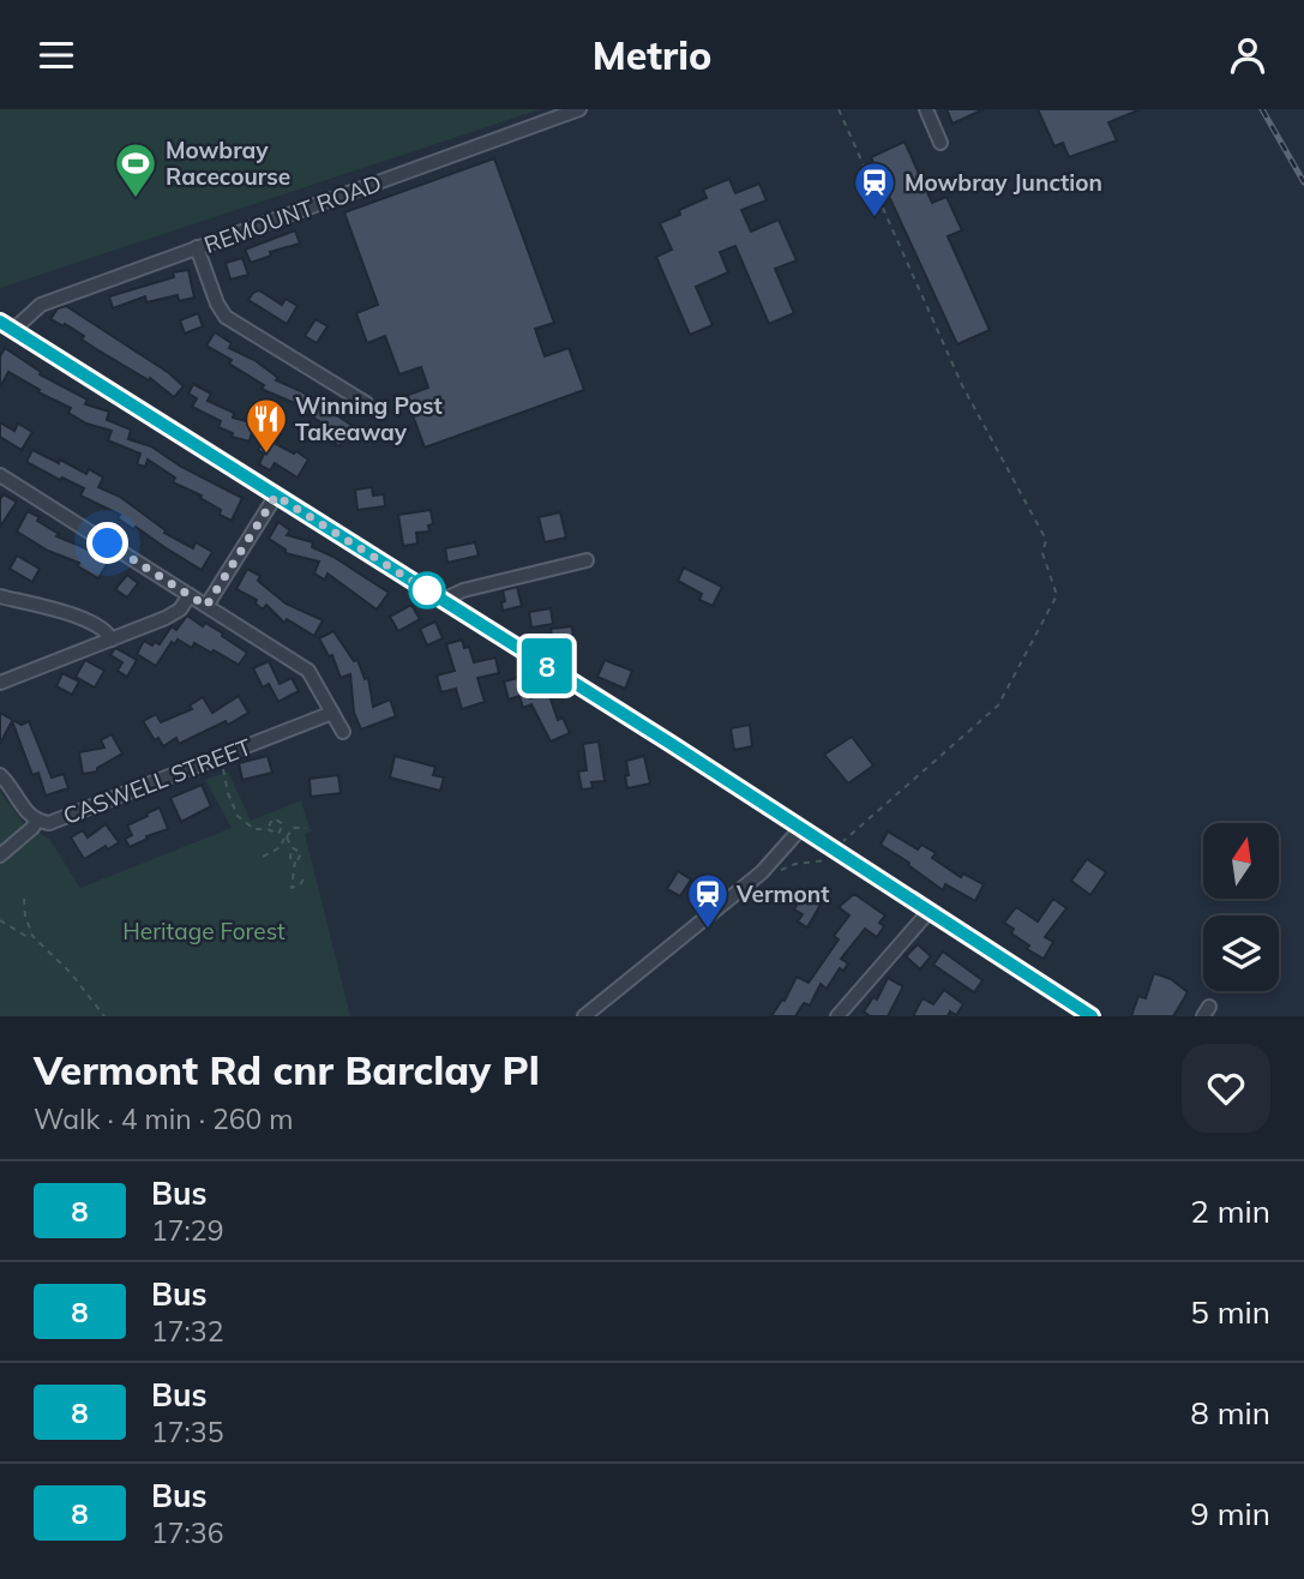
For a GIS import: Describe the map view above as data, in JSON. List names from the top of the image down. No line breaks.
{"streets":{"street":["REMOUNT ROAD","CASWELL STREET"]},"parks":["Heritage Forest"],"places":{"sports":["Mowbray Racecourse"],"station":["Mowbray Junction","Vermont"],"restaurant":["Winning Post Takeaway"]},"lines":["bus line 8"],"north":"top","page":{"header":"Metrio","on_map":"8","heading":["Vermont Rd cnr Barclay Pl","Walk · 4 min · 260 m"],"list":[{"mark":"8","name":"Bus","note":"17:29","value":"2 min"},{"mark":"8","name":"Bus","note":"17:32","value":"5 min"},{"mark":"8","name":"Bus","note":"17:35","value":"8 min"},{"mark":"8","name":"Bus","note":"17:36","value":"9 min"}]}}
